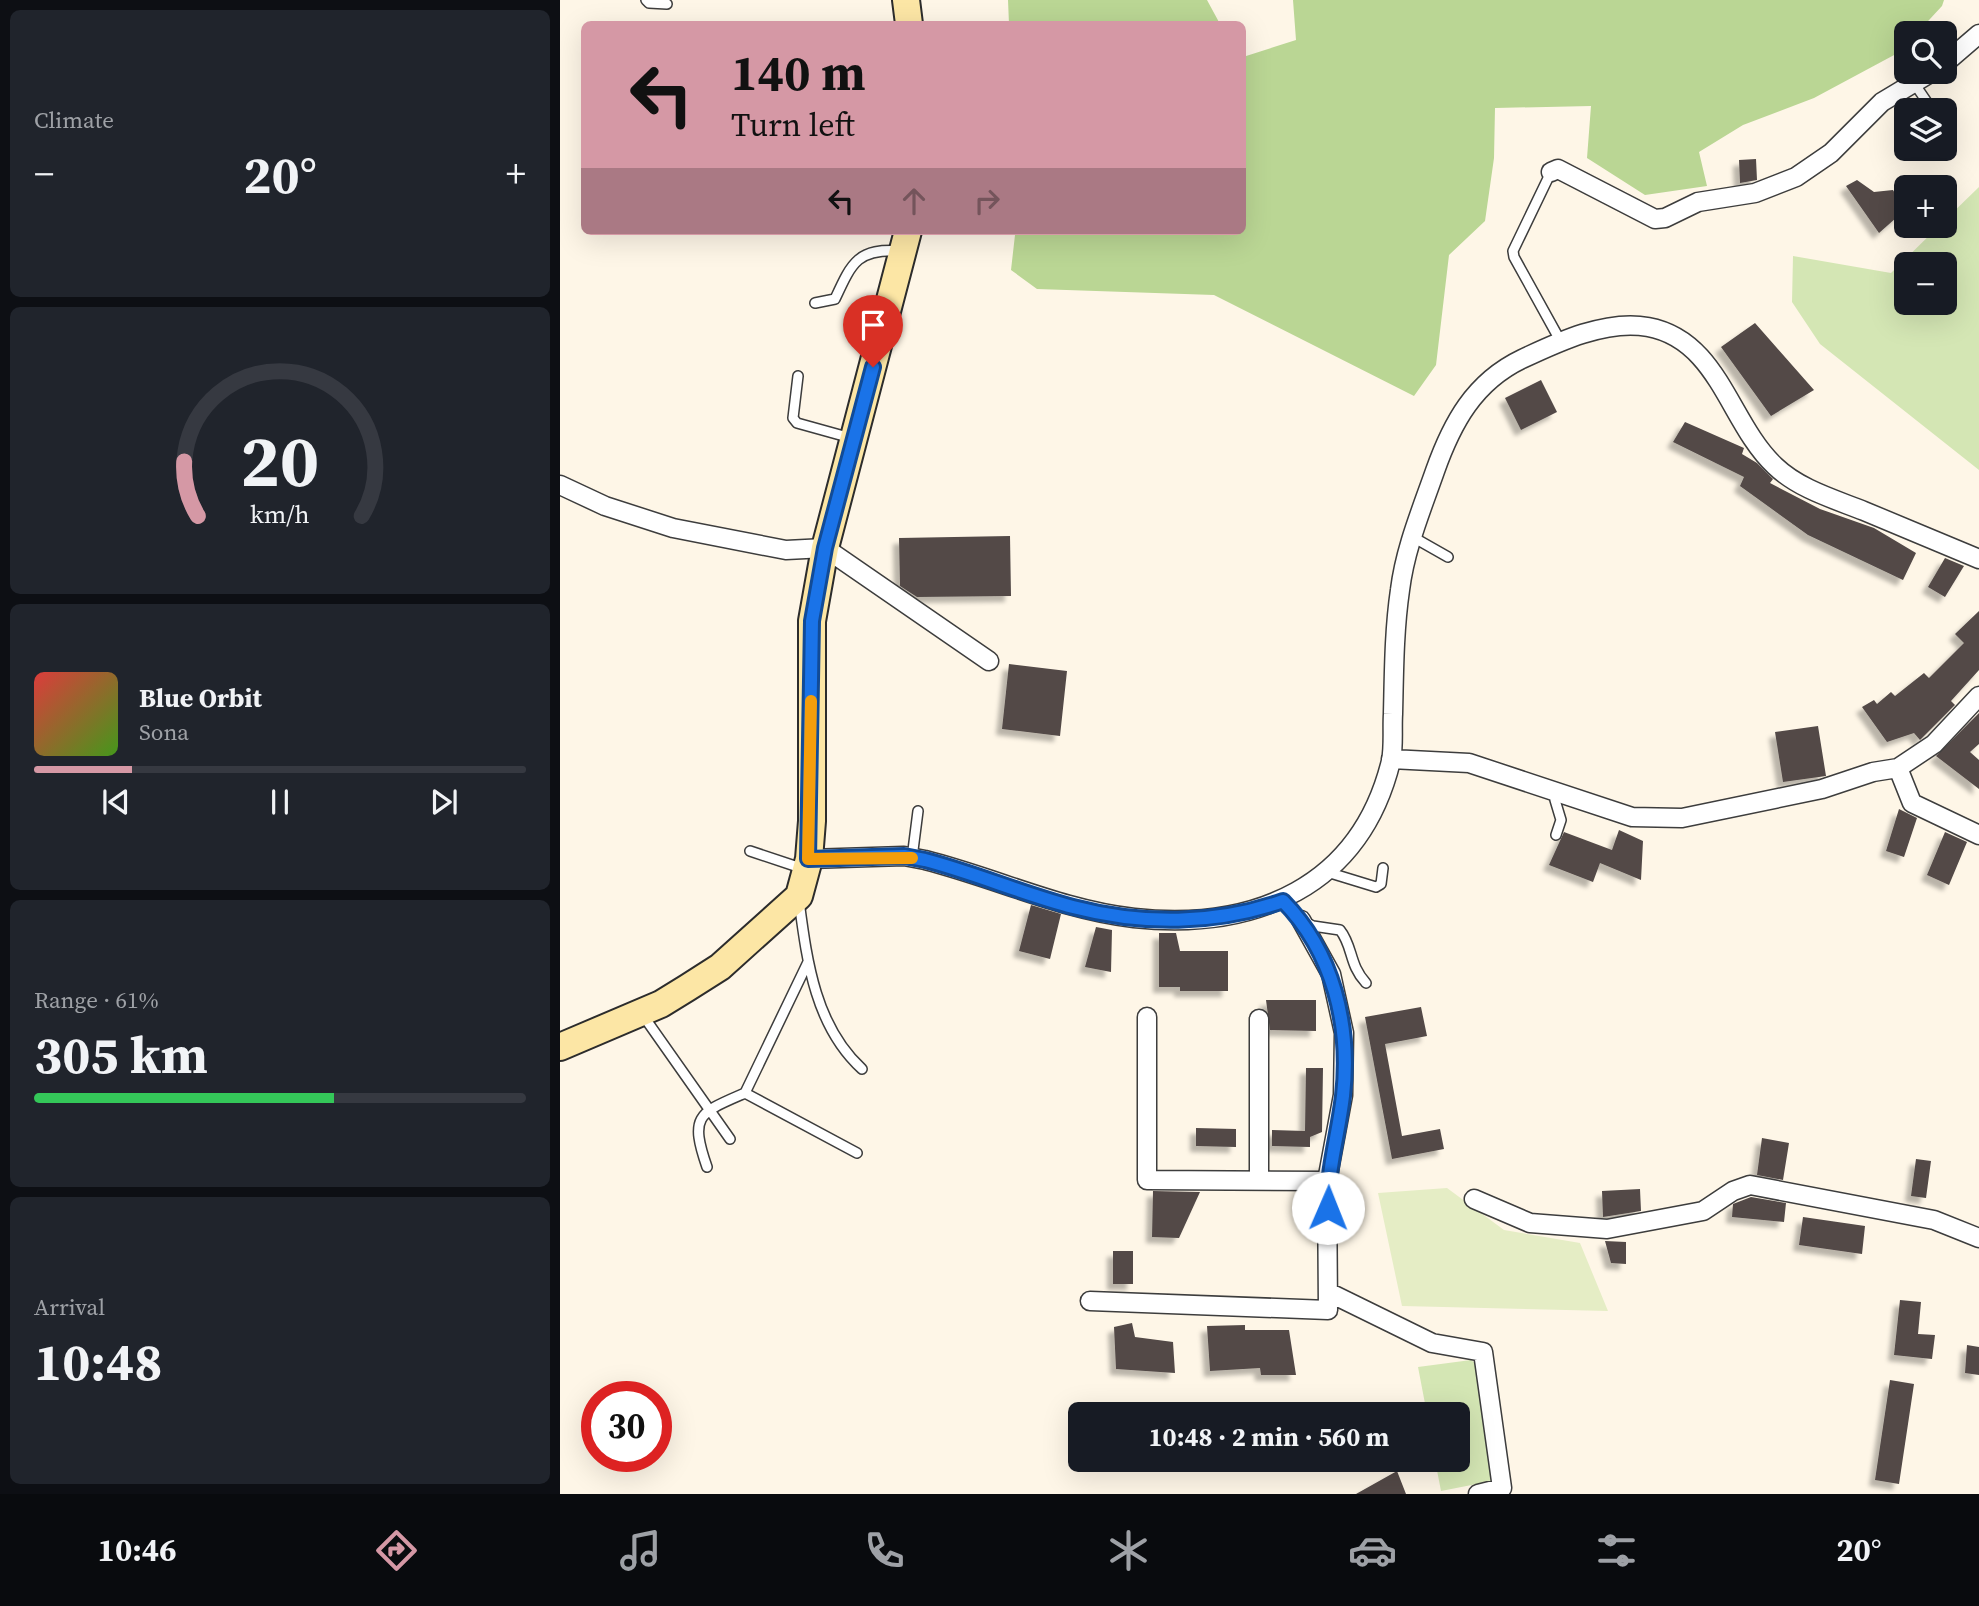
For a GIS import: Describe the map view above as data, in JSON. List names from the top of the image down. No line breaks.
{"page":{"tile":["Climate",["Range · 61%","305 km"],["Arrival","10:48"]],"map_buttons":["+","−"],"turn":["140 m","Turn left"],"heat":["−","20°","+"],"song":["Blue Orbit","Sona"],"limit":"30","trip":"10:48 · 2 min · 560 m","tabs":["10:46","20°"],"gauge":["20","km/h"]}}
